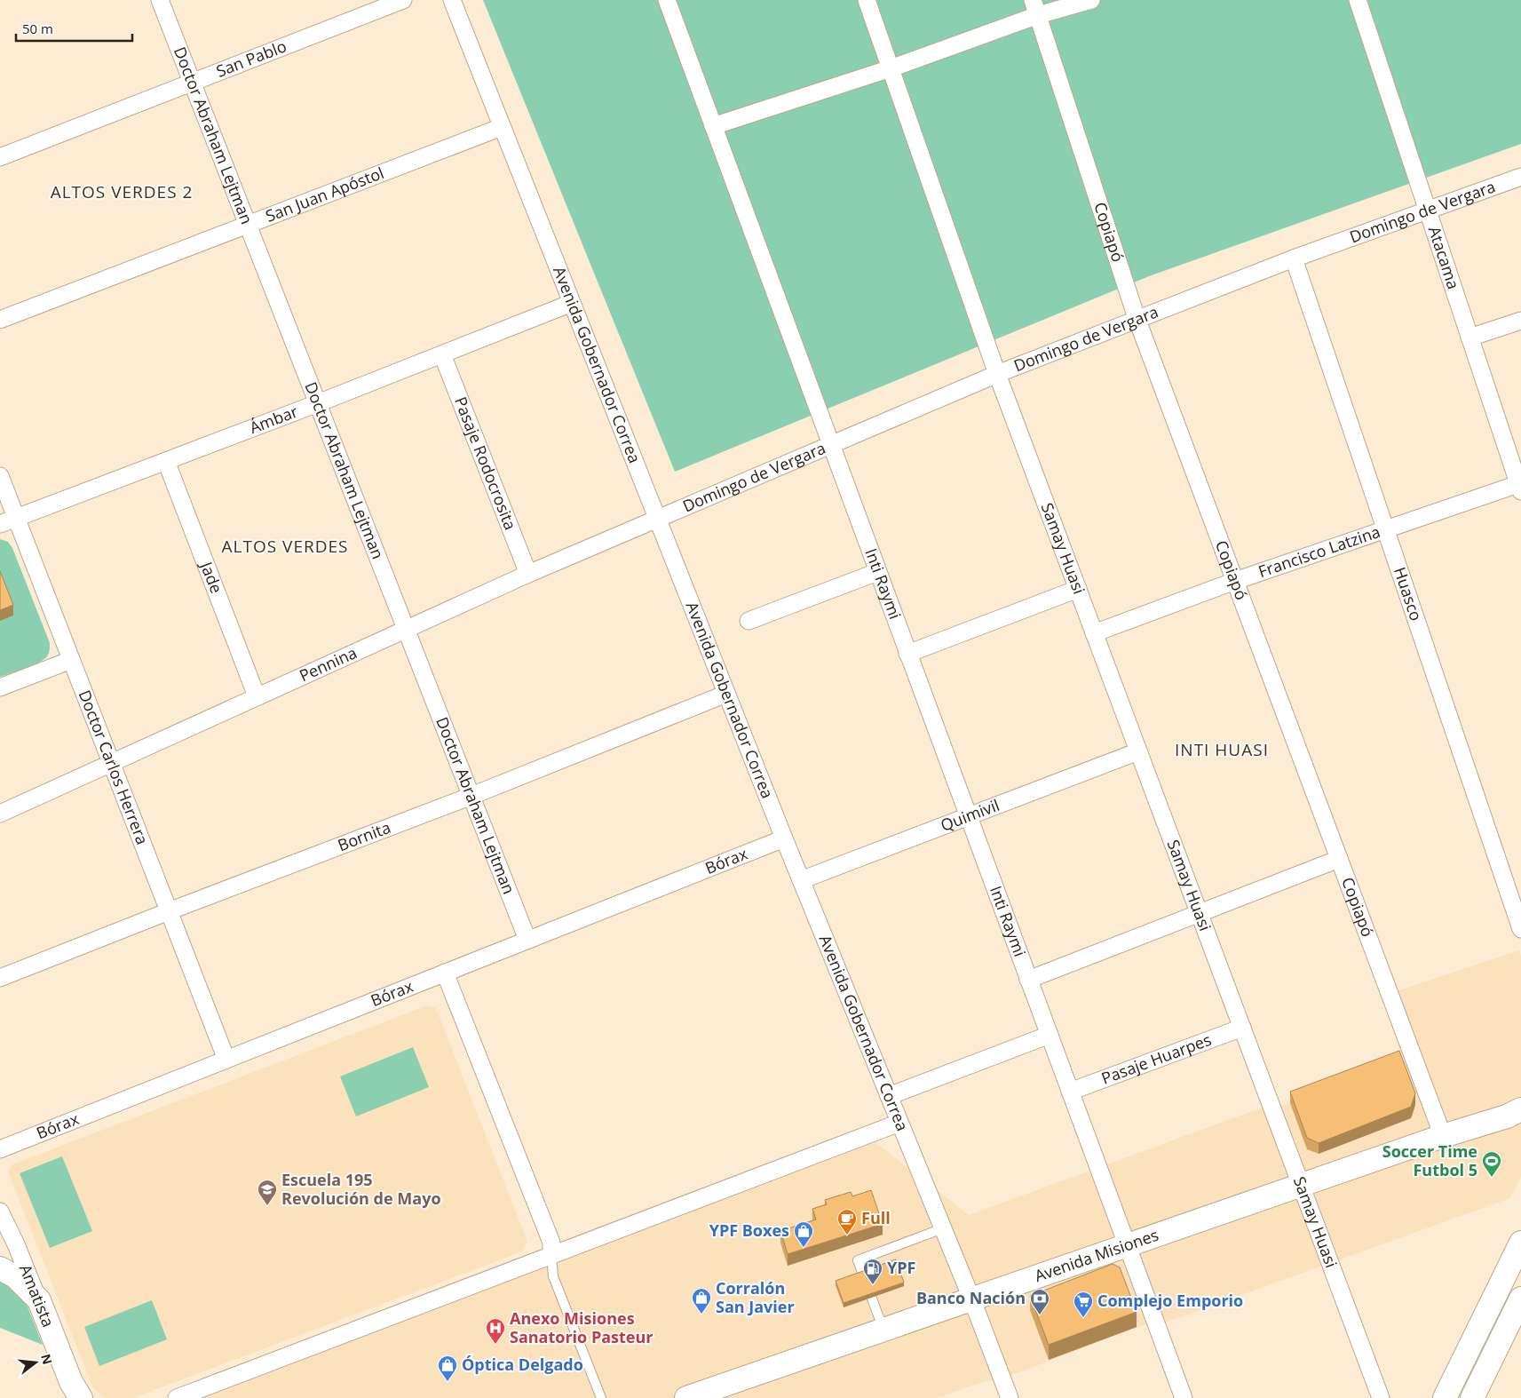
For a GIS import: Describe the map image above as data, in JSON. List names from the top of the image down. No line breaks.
{"streets":{"main road":["Avenida Misiones","Amatista"],"street":["San Pablo","Doctor Abraham Lejtman","San Juan Apóstol","Domingo de Vergara","Copiapó","Atacama","Avenida Gobernador Correa","Ámbar","Pasaje Rodocrosita","Samay Huasi","Francisco Latzina","Jade","Inti Raymi","Huasco","Pennina","Doctor Carlos Herrera","Quimivil","Bornita","Bórax","Pasaje Huarpes"]},"crossings":[["San Pablo","Doctor Abraham Lejtman"],["Doctor Abraham Lejtman","San Juan Apóstol"],["Doctor Abraham Lejtman","Ámbar"],["Doctor Abraham Lejtman","Pennina"],["Doctor Abraham Lejtman","Bornita"],["Doctor Abraham Lejtman","Bórax"],["San Juan Apóstol","Avenida Gobernador Correa"],["Domingo de Vergara","Copiapó"],["Domingo de Vergara","Atacama"],["Domingo de Vergara","Avenida Gobernador Correa"],["Domingo de Vergara","Samay Huasi"],["Domingo de Vergara","Inti Raymi"],["Domingo de Vergara","Huasco"],["Domingo de Vergara","Pennina"],["Copiapó","Francisco Latzina"],["Copiapó","Avenida Misiones"],["Atacama","Francisco Latzina"],["Avenida Gobernador Correa","Ámbar"],["Avenida Gobernador Correa","Pennina"],["Avenida Gobernador Correa","Quimivil"],["Avenida Gobernador Correa","Bornita"],["Avenida Gobernador Correa","Bórax"],["Avenida Gobernador Correa","Avenida Misiones"],["Ámbar","Pasaje Rodocrosita"],["Ámbar","Jade"],["Ámbar","Doctor Carlos Herrera"],["Pasaje Rodocrosita","Pennina"],["Samay Huasi","Francisco Latzina"],["Samay Huasi","Quimivil"],["Samay Huasi","Pasaje Huarpes"],["Samay Huasi","Avenida Misiones"],["Francisco Latzina","Huasco"],["Jade","Pennina"],["Inti Raymi","Quimivil"],["Inti Raymi","Pasaje Huarpes"],["Inti Raymi","Avenida Misiones"],["Pennina","Doctor Carlos Herrera"],["Doctor Carlos Herrera","Bornita"],["Doctor Carlos Herrera","Bórax"]],"districts":["ALTOS VERDES 2","ALTOS VERDES","INTI HUASI"],"places":{"sports":["Soccer Time Futbol 5"],"school or university":["Escuela 195 Revolución de Mayo"],"cafe":["Full"],"shop":["YPF Boxes","Corralón San Javier","Óptica Delgado"],"fuel station":["YPF"],"bank":["Banco Nación"],"supermarket":["Complejo Emporio"],"hospital":["Anexo Misiones Sanatorio Pasteur"]},"scale_bar":"50 m","north":"right"}
